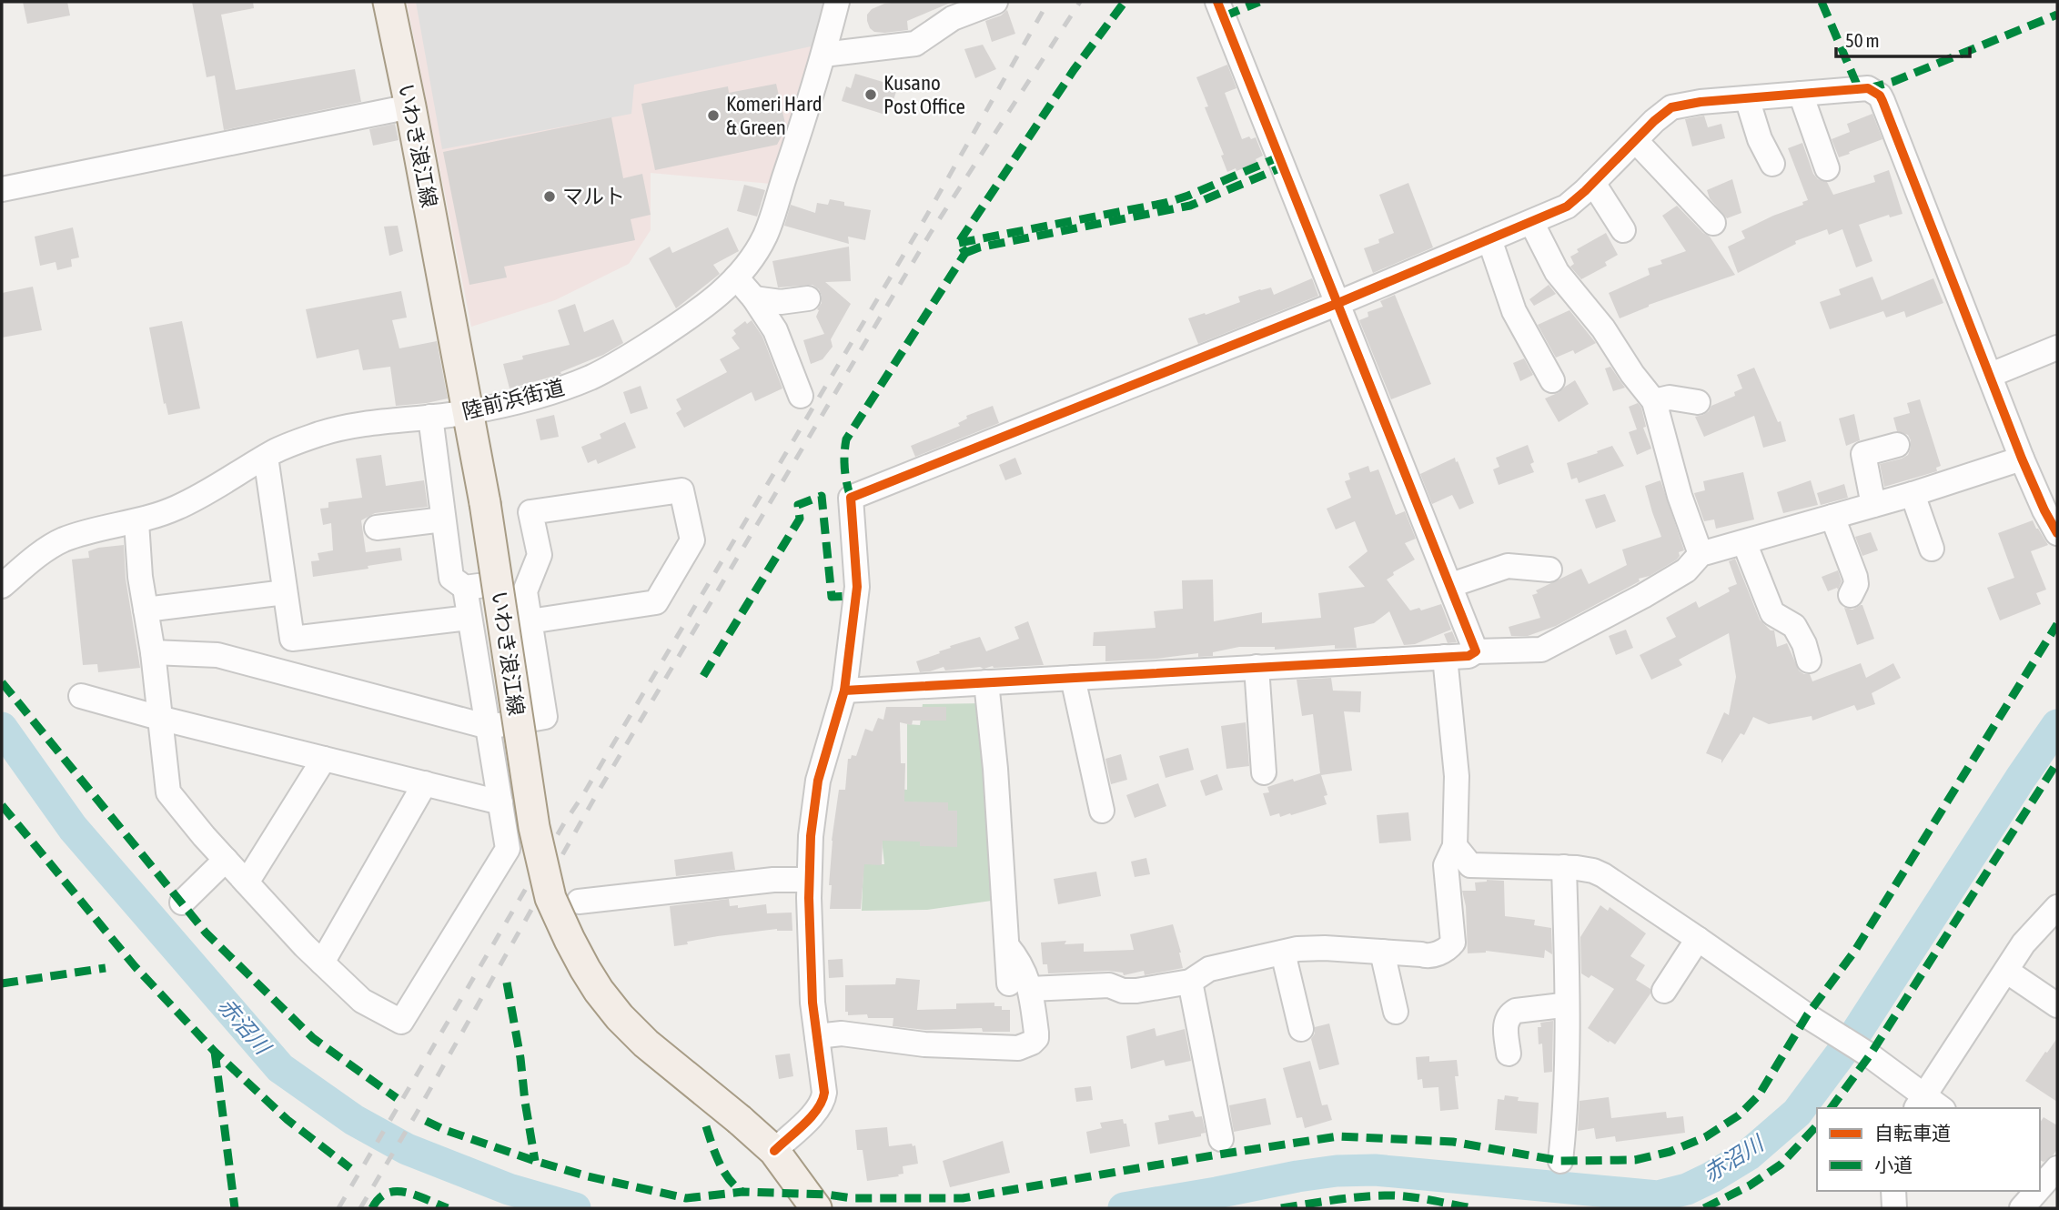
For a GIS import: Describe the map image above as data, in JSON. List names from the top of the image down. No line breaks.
{"streets":{"main road":["いわき浪江線"],"street":["陸前浜街道"]},"crossings":[["いわき浪江線","陸前浜街道"]],"water":["赤沼川"],"places":["Kusano Post Office","Komeri Hard & Green","マルト"],"legend":["自転車道","小道"],"scale_bar":"50 m"}
